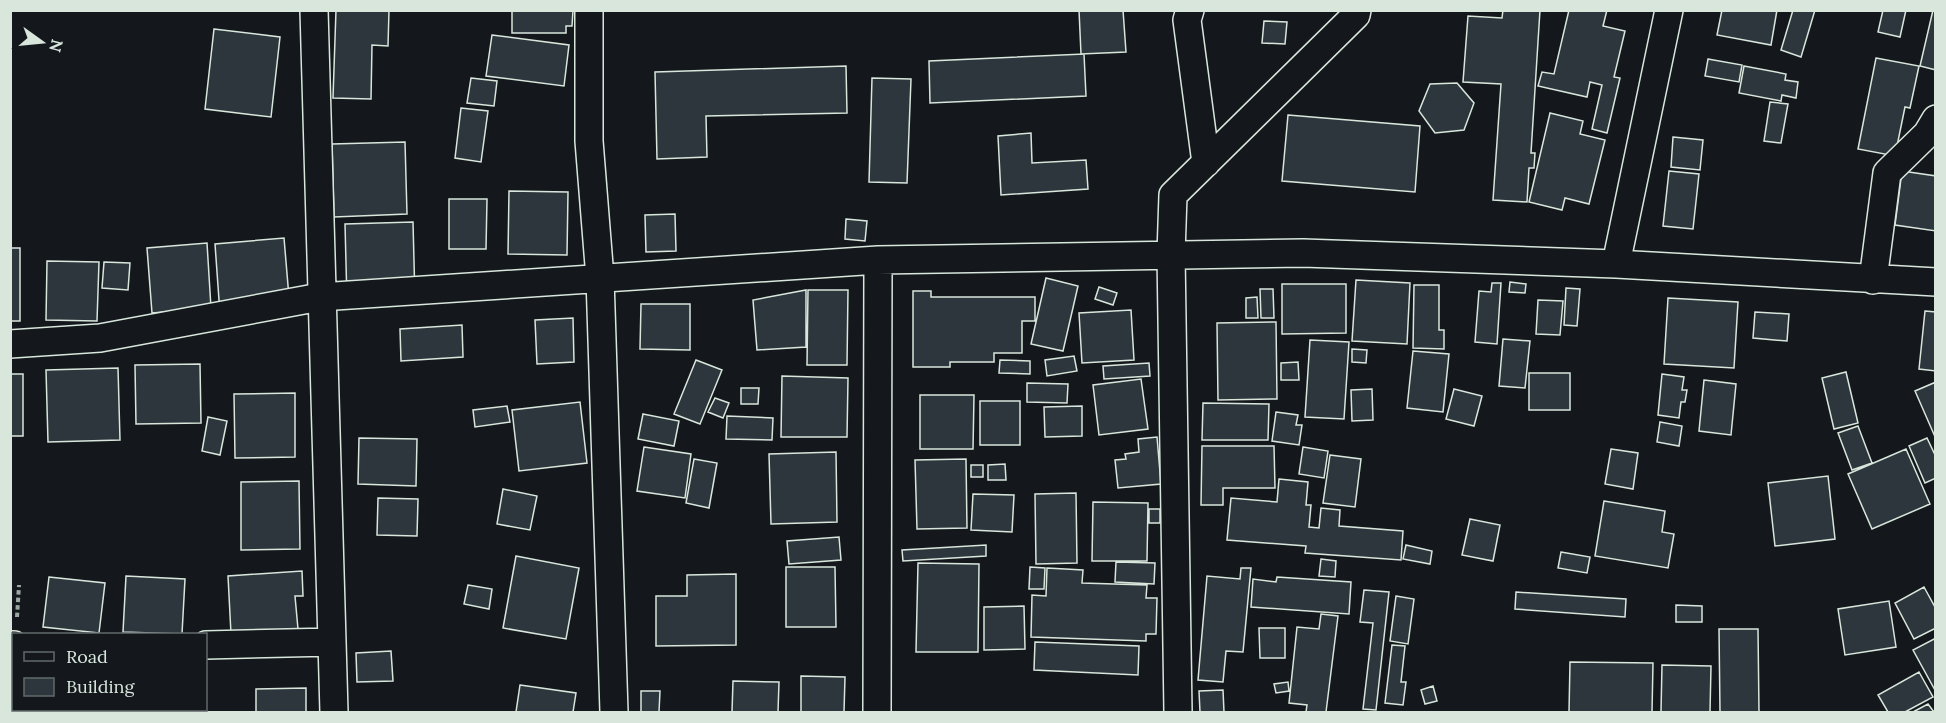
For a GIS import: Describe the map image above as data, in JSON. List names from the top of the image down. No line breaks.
{"legend":["Road","Building"],"north":"right"}
